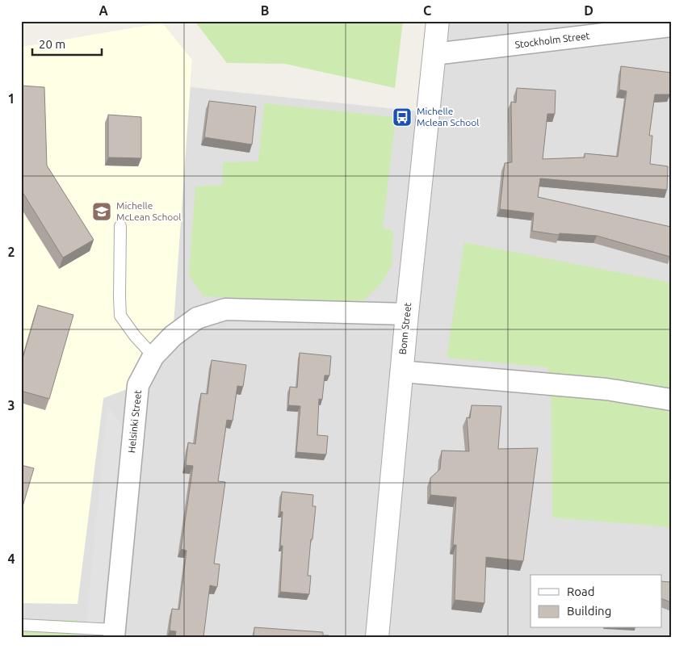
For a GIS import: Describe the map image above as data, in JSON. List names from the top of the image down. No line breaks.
{"streets":{"street":["Stockholm Street","Bonn Street","Helsinki Street"]},"crossings":[["Stockholm Street","Bonn Street"],["Bonn Street","Helsinki Street"]],"places":{"bus stop":["Michelle Mclean School"],"school or university":["Michelle McLean School"]},"legend":["Road","Building"],"scale_bar":"20 m","grid":{"columns":["A","B","C","D"],"rows":["1","2","3","4"]}}
